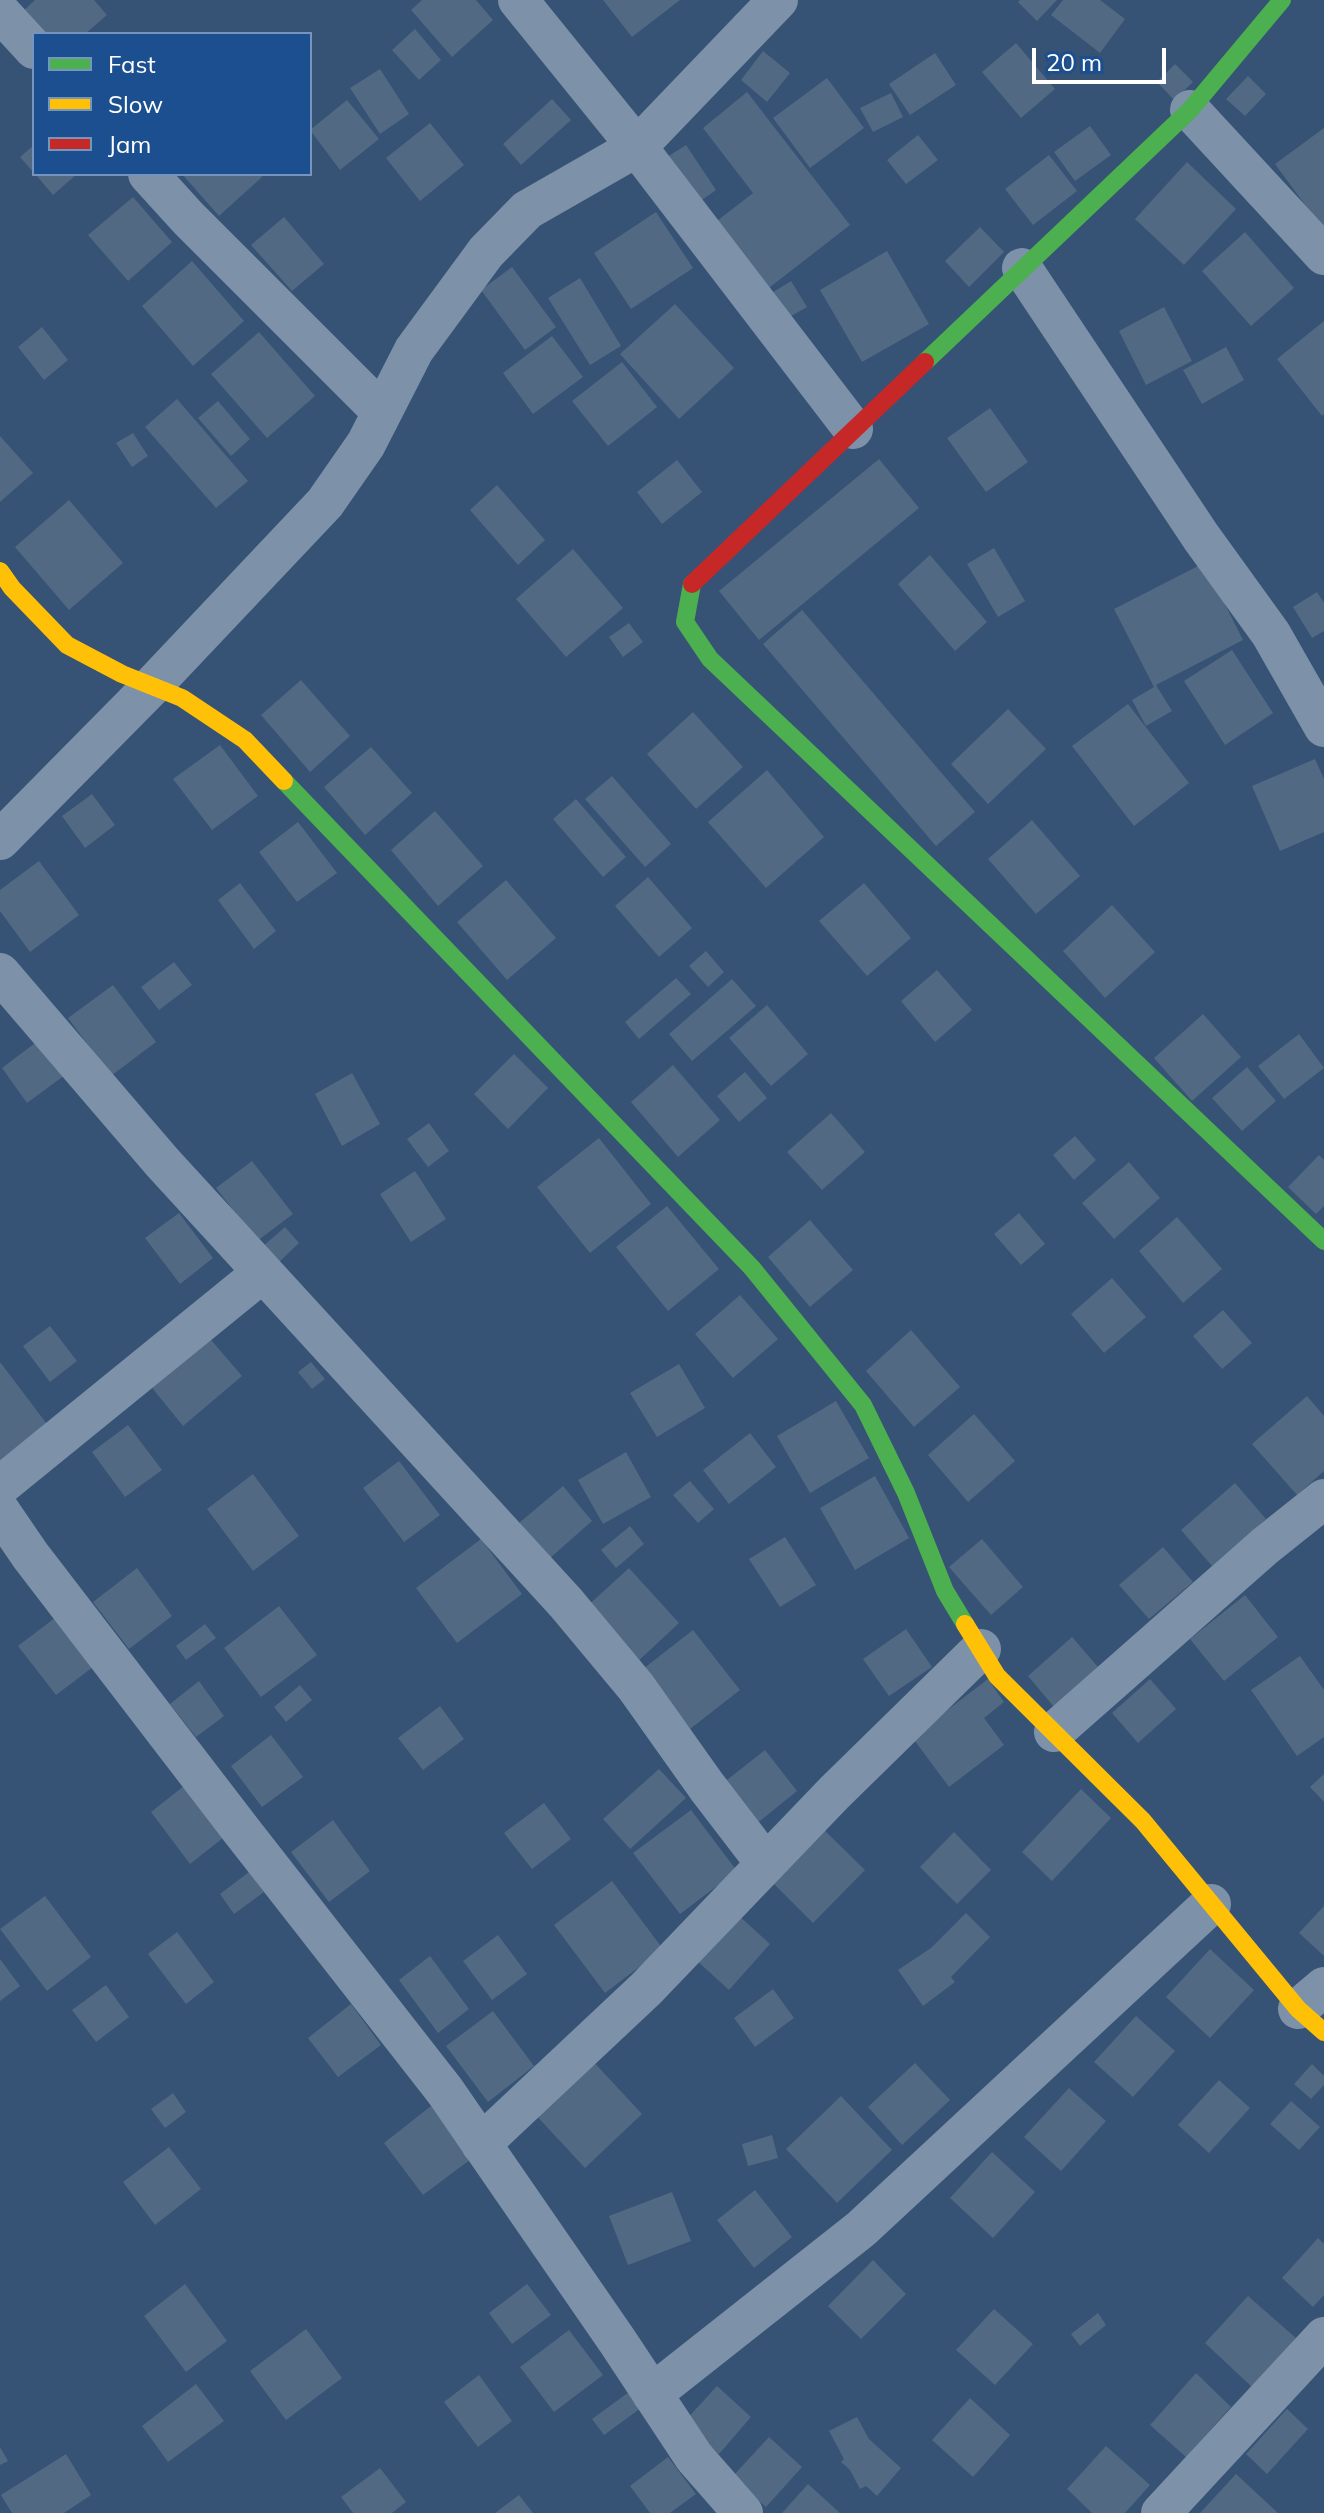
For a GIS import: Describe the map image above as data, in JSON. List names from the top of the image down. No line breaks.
{"legend":["Fast","Slow","Jam"],"scale_bar":"20 m"}
